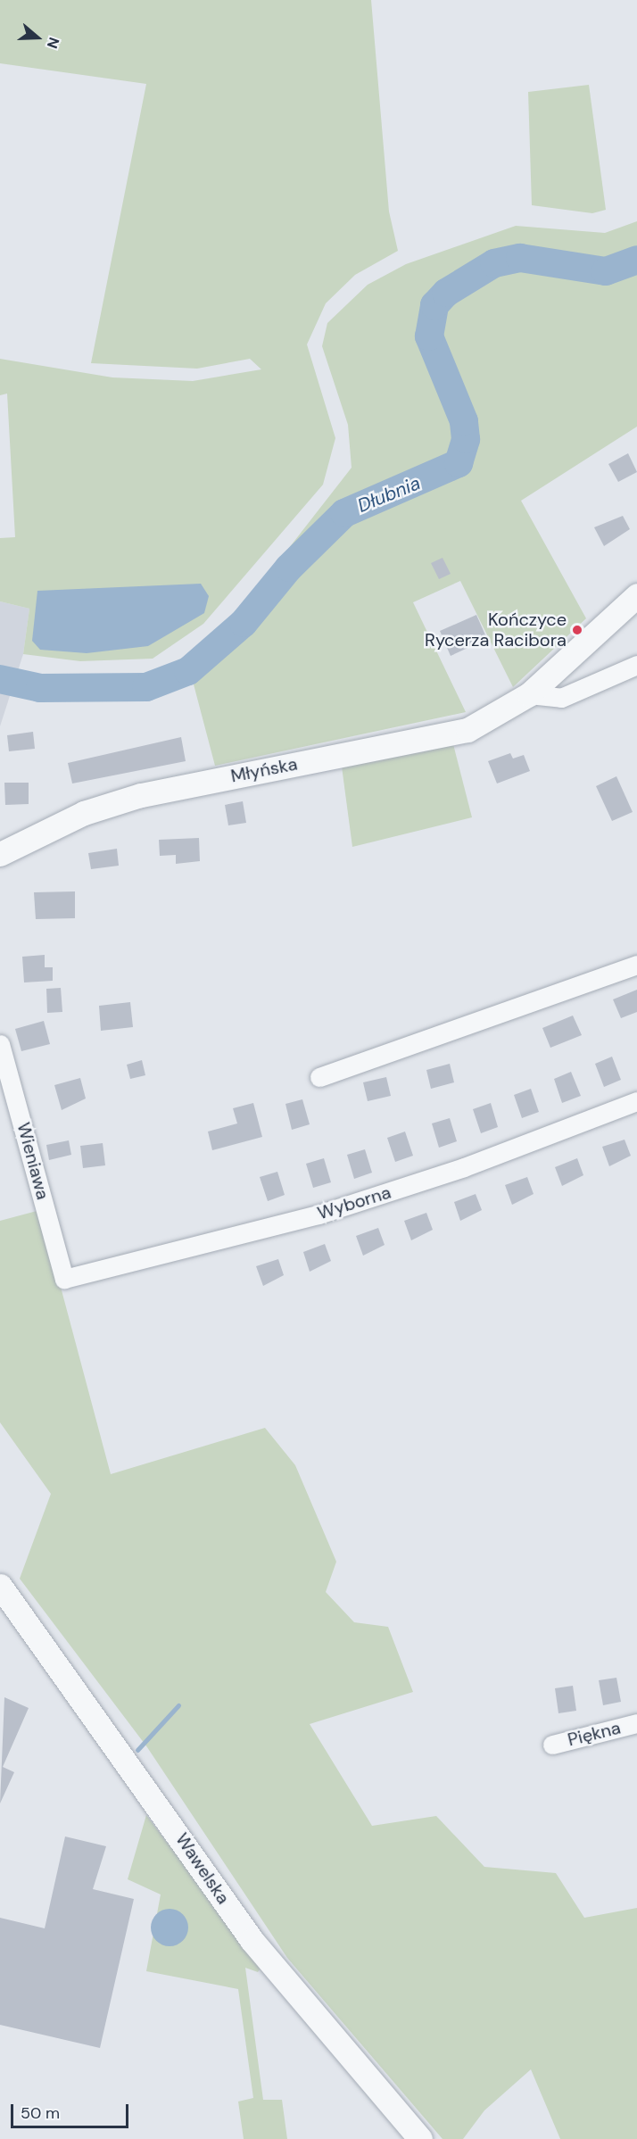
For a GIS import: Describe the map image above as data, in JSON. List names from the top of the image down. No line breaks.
{"streets":{"street":["Młyńska","Wieniawa","Wyborna","Piękna","Wawelska"]},"crossings":[["Wieniawa","Wyborna"]],"water":["Dłubnia"],"places":["Kończyce Rycerza Racibora"],"scale_bar":"50 m","north":"right"}
